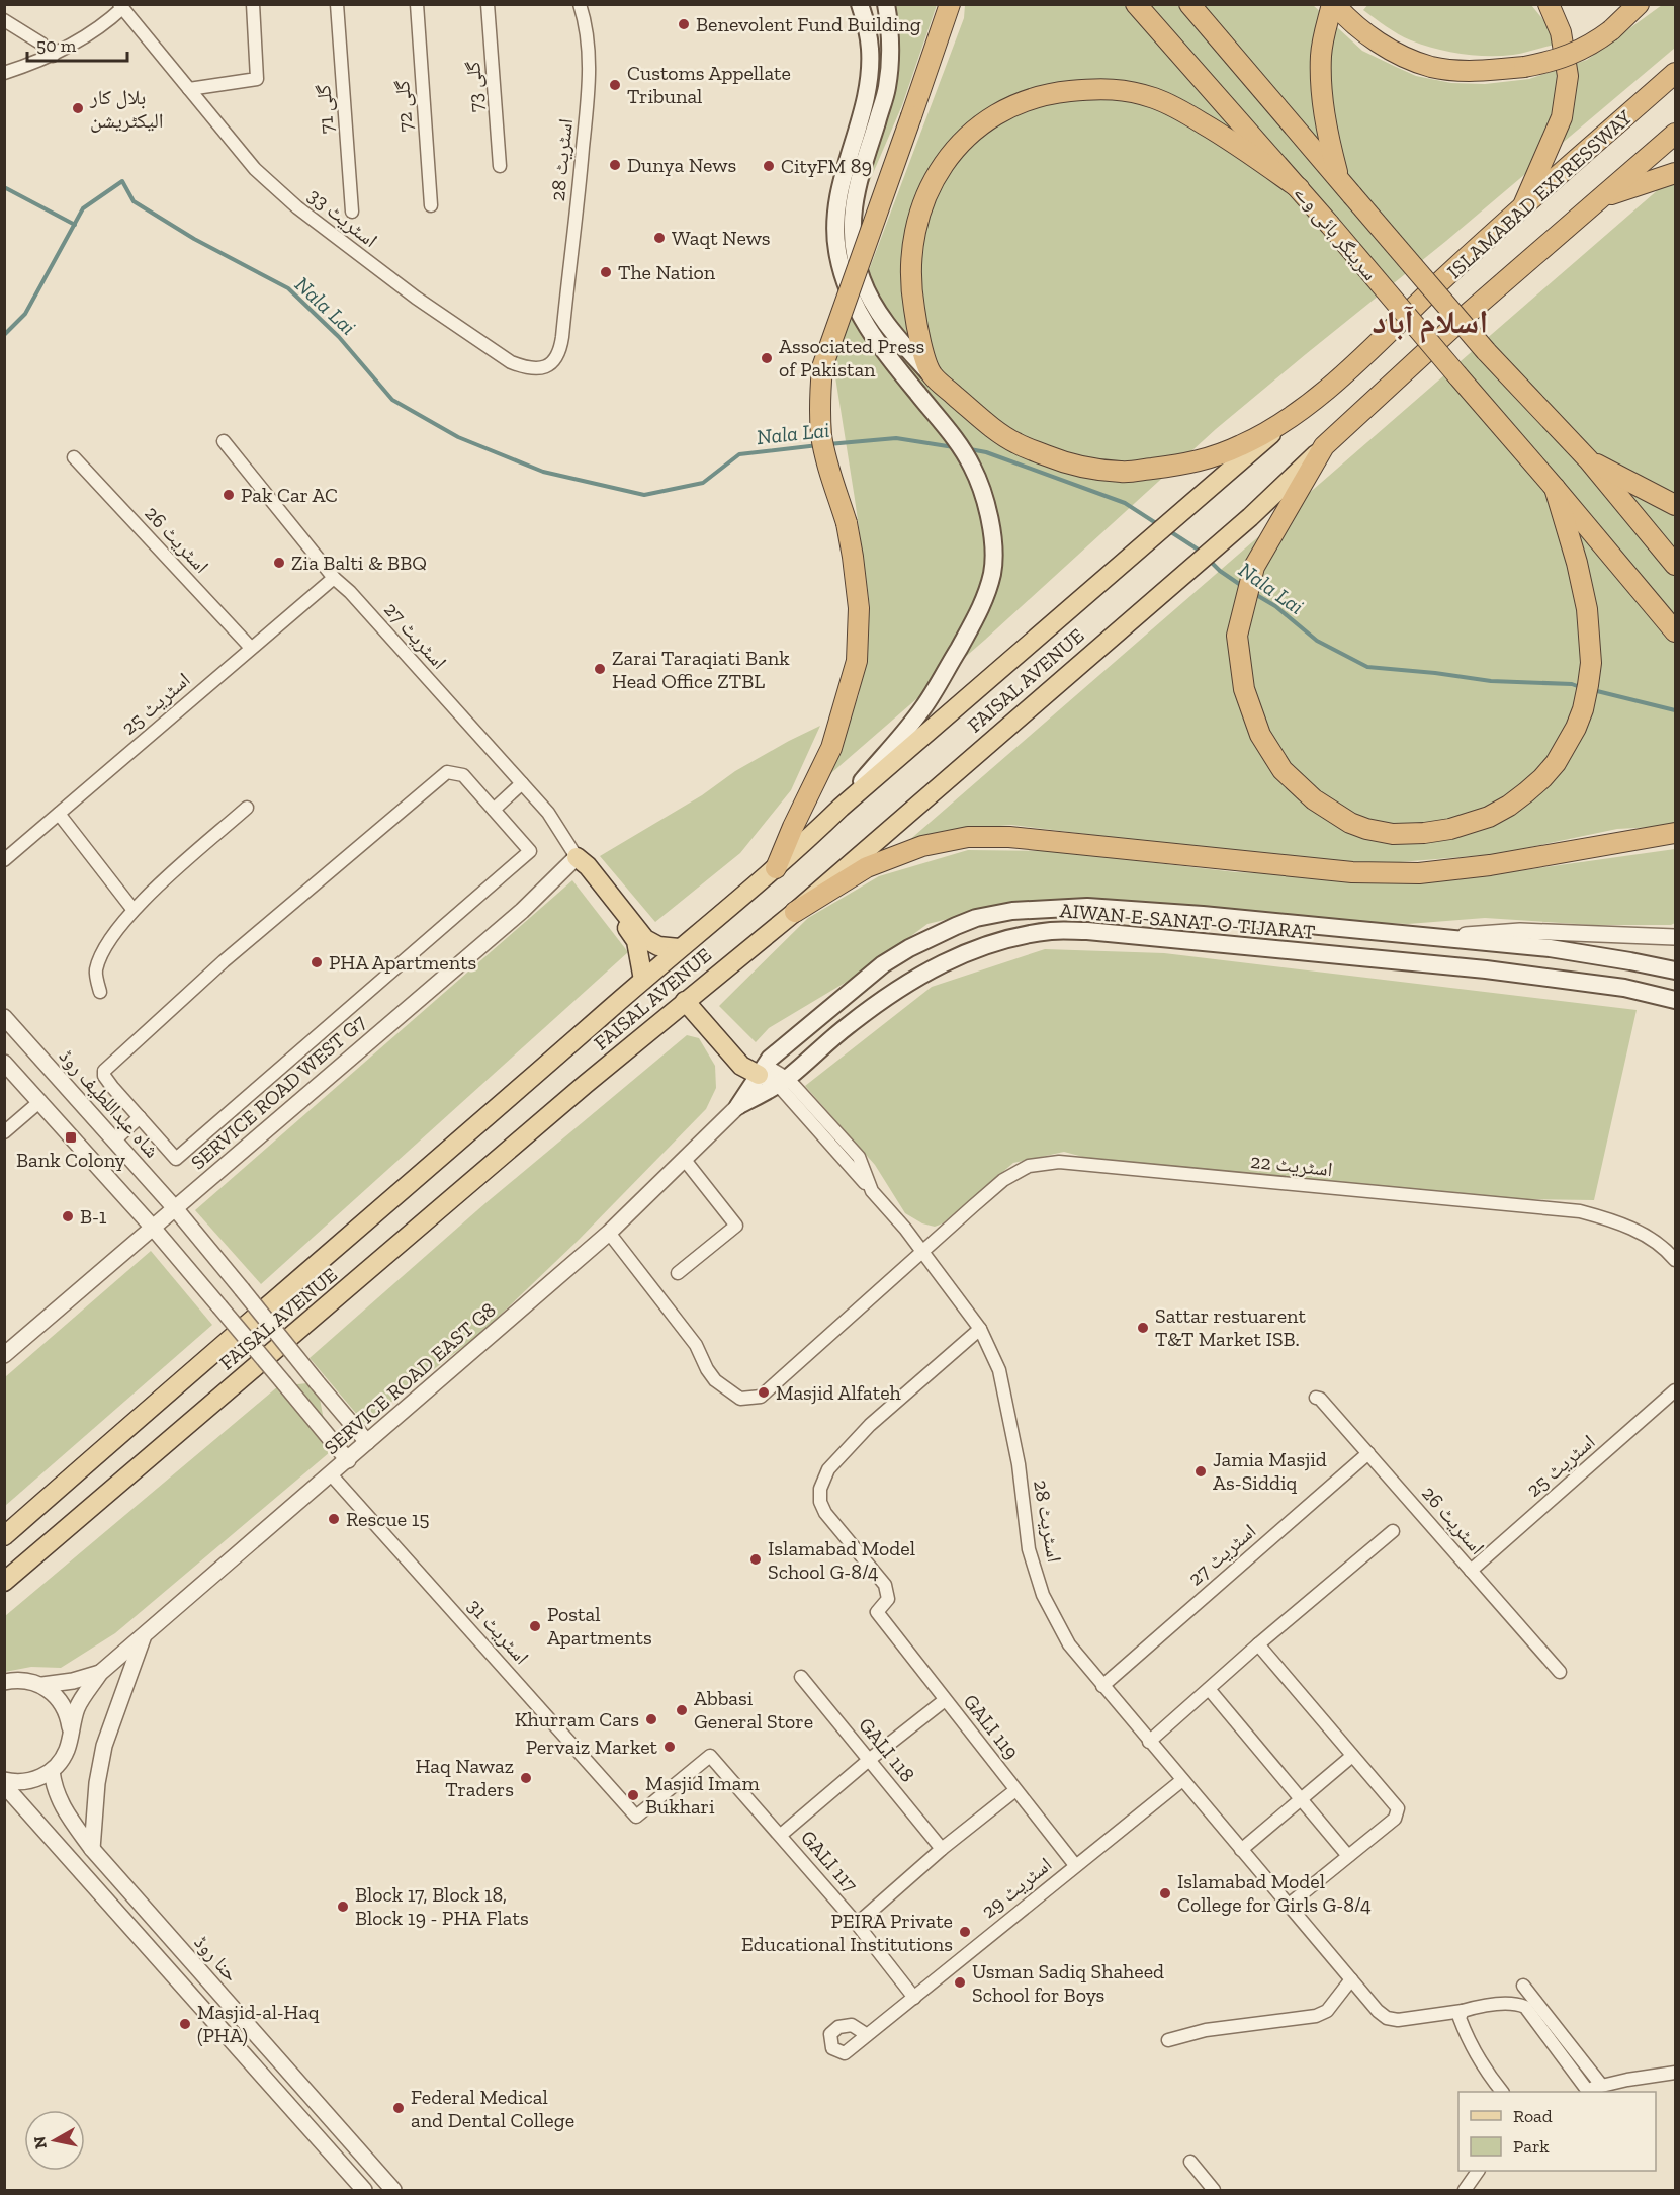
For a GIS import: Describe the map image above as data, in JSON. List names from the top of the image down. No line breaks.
{"streets":{"highway":["ISLAMABAD EXPRESSWAY","سرینگر ہائی وے"],"main road":["FAISAL AVENUE","AIWAN-E-SANAT-O-TIJARAT"],"street":["گلی 73","گلی 72","گلی 71","اسٹریٹ 28","اسٹریٹ 33","اسٹریٹ 26","اسٹریٹ 27","اسٹریٹ 25","SERVICE ROAD WEST G7","شاہ عبداللطیف روڈ","اسٹریٹ 22","SERVICE ROAD EAST G8","اسٹریٹ 31","GALI 119","GALI 118","GALI 117","اسٹریٹ 29","حنا روڈ"]},"crossings":[["اسٹریٹ 28","اسٹریٹ 33"],["اسٹریٹ 28","اسٹریٹ 27"],["اسٹریٹ 28","AIWAN-E-SANAT-O-TIJARAT"],["اسٹریٹ 28","اسٹریٹ 22"],["اسٹریٹ 28","GALI 119"],["اسٹریٹ 28","اسٹریٹ 29"],["ISLAMABAD EXPRESSWAY","سرینگر ہائی وے"],["ISLAMABAD EXPRESSWAY","FAISAL AVENUE"],["اسٹریٹ 26","اسٹریٹ 27"],["اسٹریٹ 26","اسٹریٹ 25"],["اسٹریٹ 27","اسٹریٹ 25"],["اسٹریٹ 27","SERVICE ROAD WEST G7"],["AIWAN-E-SANAT-O-TIJARAT","SERVICE ROAD EAST G8"],["SERVICE ROAD WEST G7","شاہ عبداللطیف روڈ"],["شاہ عبداللطیف روڈ","SERVICE ROAD EAST G8"],["اسٹریٹ 22","SERVICE ROAD EAST G8"],["SERVICE ROAD EAST G8","اسٹریٹ 31"],["اسٹریٹ 31","GALI 117"],["GALI 119","اسٹریٹ 29"],["GALI 117","اسٹریٹ 29"]],"districts":["اسلام آباد"],"water":["Nala Lai"],"places":{"other":["Benevolent Fund Building","Customs Appellate Tribunal","بلال کار الیکٹریشن","Dunya News","CityFM 89","Waqt News","The Nation","Associated Press of Pakistan","Pak Car AC","Zia Balti & BBQ","Zarai Taraqiati Bank Head Office ZTBL","PHA Apartments","B-1","Sattar restuarent T&T Market ISB.","Masjid Alfateh","Jamia Masjid As-Siddiq","Rescue 15","Islamabad Model School G-8/4","Postal Apartments","Abbasi General Store","Khurram Cars","Pervaiz Market","Haq Nawaz Traders","Masjid Imam Bukhari","Islamabad Model College for Girls G-8/4","Block 17, Block 18, Block 19 - PHA Flats","PEIRA Private Educational Institutions","Usman Sadiq Shaheed School for Boys","Masjid-al-Haq (PHA)","Federal Medical and Dental College"],"transit":["Bank Colony"]},"legend":["Road","Park"],"scale_bar":"50 m","north":"left"}
